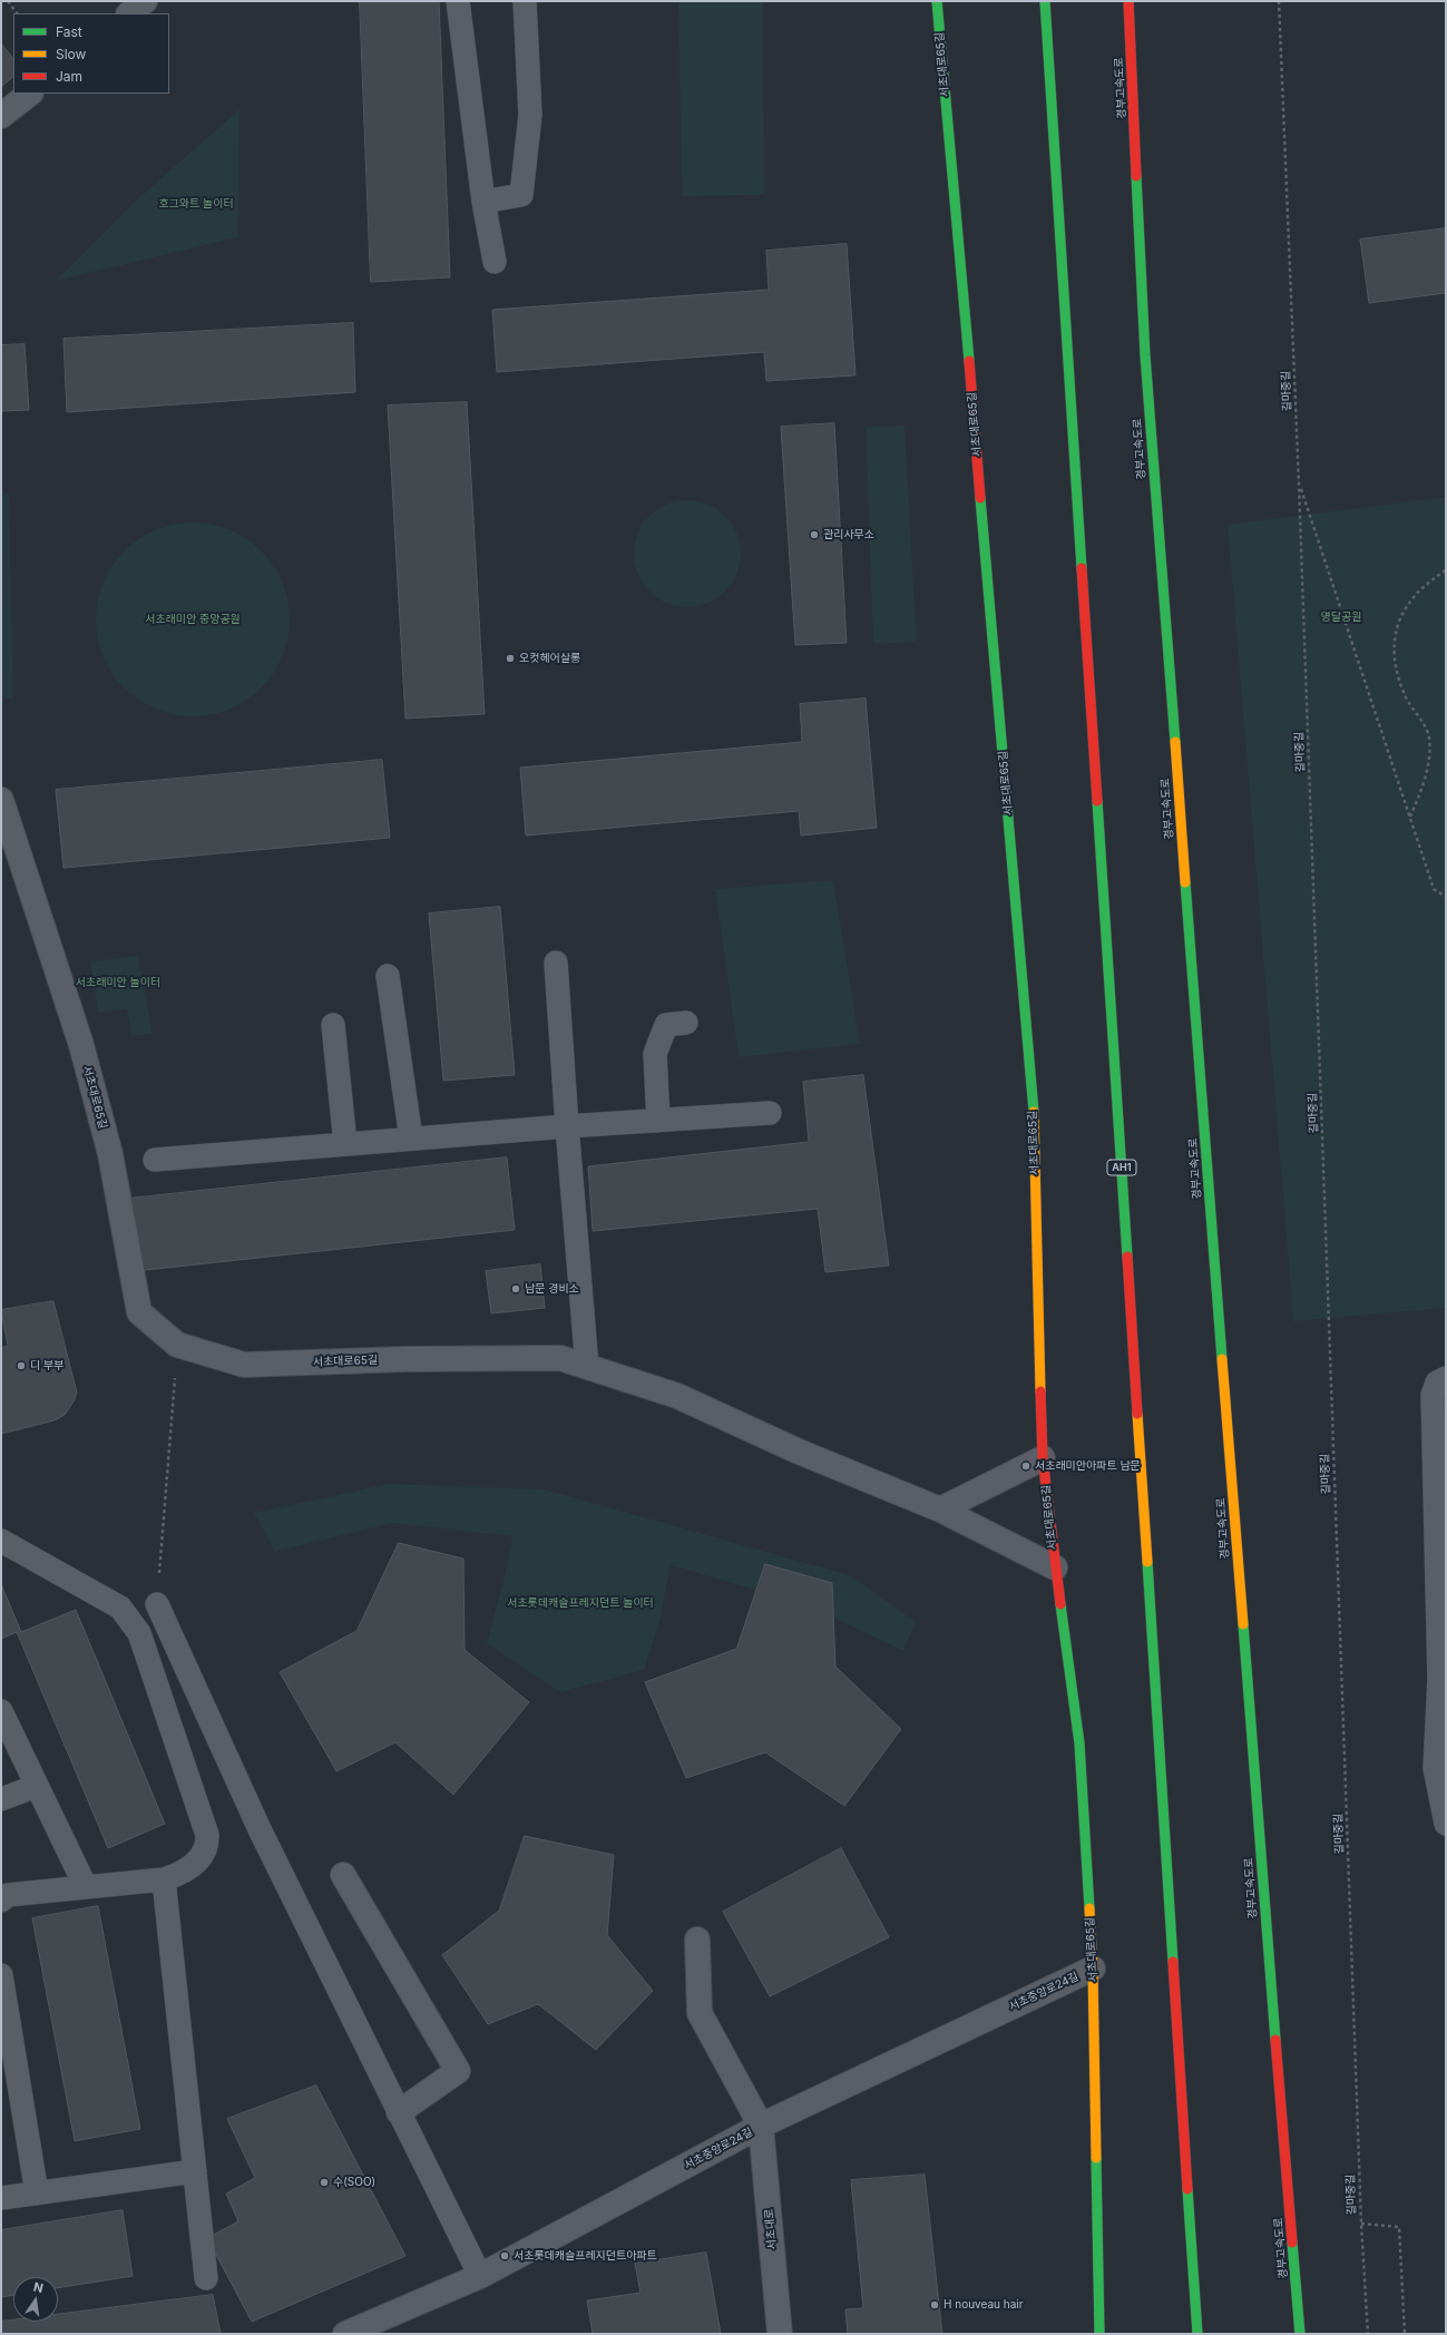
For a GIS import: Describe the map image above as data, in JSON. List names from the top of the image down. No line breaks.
{"streets":{"main road":["서초대로65길","경부고속도로","AH1"],"street":["서초중앙로24길","서초대로"],"path":["길마중길"]},"crossings":[["서초대로65길","서초중앙로24길"],["서초중앙로24길","서초대로"]],"parks":["호그와트 놀이터","명달공원","서초래미안 중앙공원","서초래미안 놀이터","서초롯데캐슬프레지던트 놀이터"],"places":["관리사무소","오컷헤어살롱","남문 경비소","디 부부","서초래미안아파트 남문","수(SOO)","서초롯데캐슬프레지던트아파트","H nouveau hair"],"legend":["Fast","Slow","Jam"],"north":"top"}
